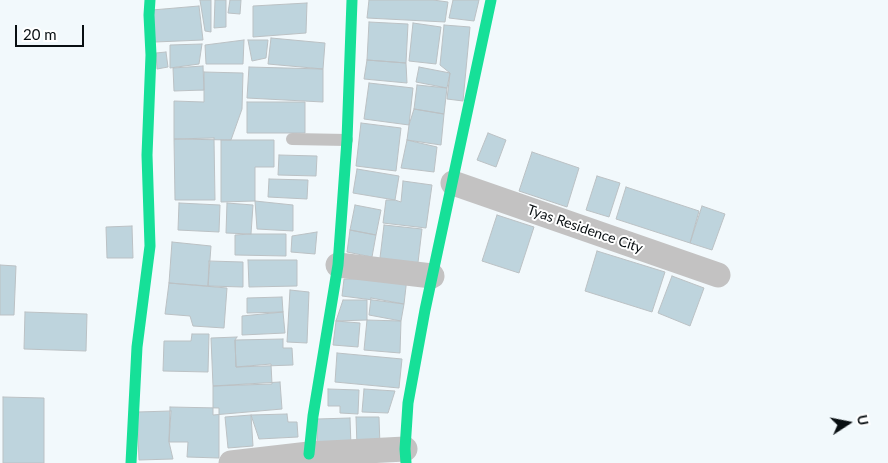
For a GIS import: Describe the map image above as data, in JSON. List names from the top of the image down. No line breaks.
{"streets":{"street":["Tyas Residence City"]},"scale_bar":"20 m","north":"right"}
